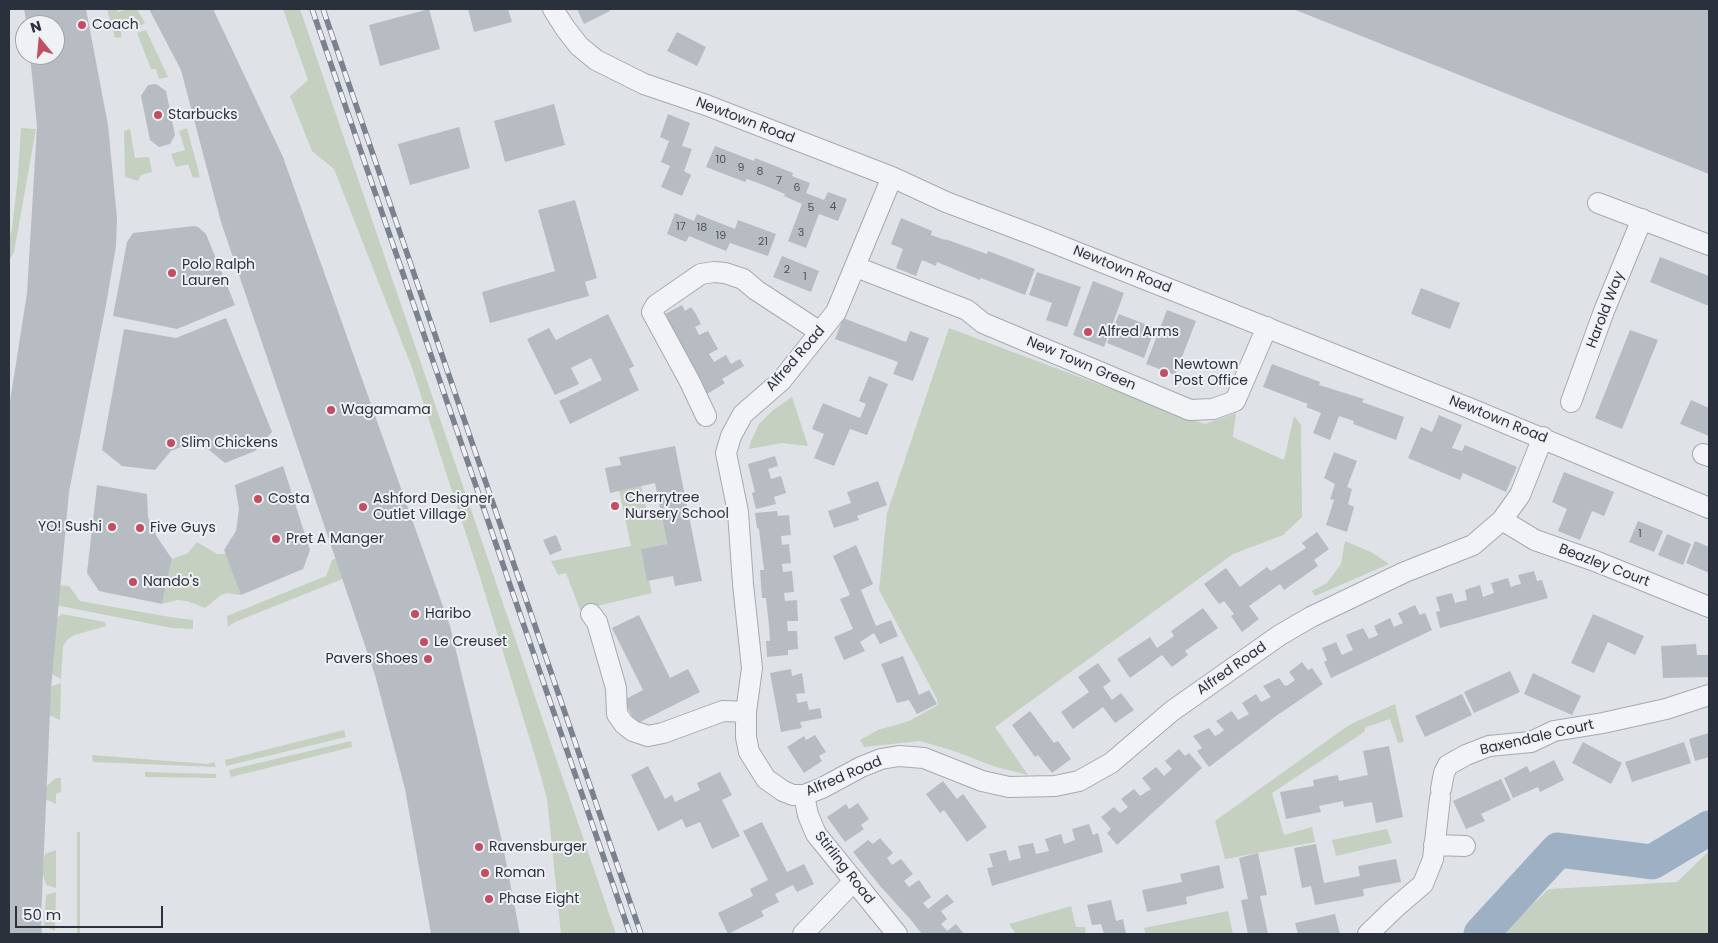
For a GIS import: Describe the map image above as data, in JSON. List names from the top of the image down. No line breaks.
{"streets":{"street":["Newtown Road","Harold Way","Alfred Road","New Town Green","Beazley Court","Baxendale Court","Stirling Road"]},"crossings":[["Newtown Road","Alfred Road"],["Newtown Road","New Town Green"],["Alfred Road","New Town Green"],["Alfred Road","Beazley Court"],["Alfred Road","Stirling Road"]],"places":["Coach","Starbucks","Polo Ralph Lauren","Alfred Arms","Newtown Post Office","Wagamama","Slim Chickens","Costa","Cherrytree Nursery School","Ashford Designer Outlet Village","YO! Sushi","Five Guys","Pret A Manger","Nando's","Haribo","Le Creuset","Pavers Shoes","Ravensburger","Roman","Phase Eight"],"house_numbers":["10","9","8","7","6","4","5","17","18","3","19","21","2","1","1"],"scale_bar":"50 m","north":"top"}
